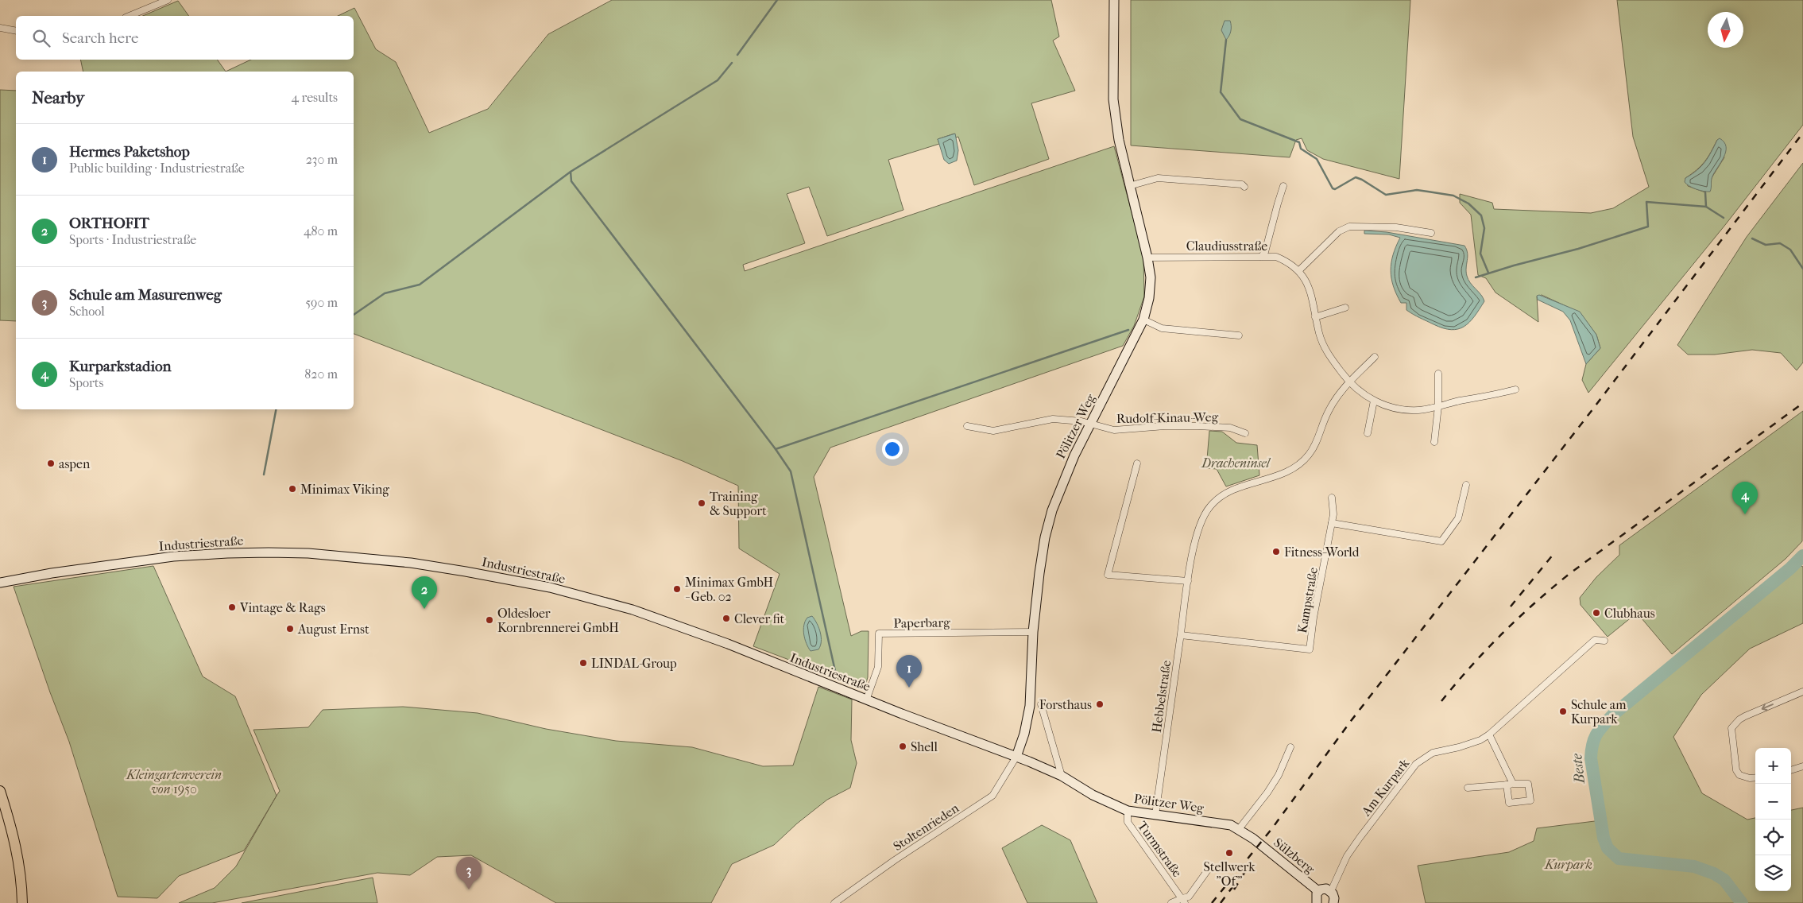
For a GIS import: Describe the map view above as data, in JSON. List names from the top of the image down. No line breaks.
{"streets":{"main road":["Pölitzer Weg","Industriestraße","Sülzberg"],"street":["Claudiusstraße","Rudolf-Kinau-Weg","Kampstraße","Paperbarg","Hebbelstraße","Am Kurpark","Stoltenrieden","Turmstraße"]},"crossings":[["Claudiusstraße","Pölitzer Weg"],["Claudiusstraße","Hebbelstraße"],["Rudolf-Kinau-Weg","Pölitzer Weg"],["Pölitzer Weg","Industriestraße"],["Pölitzer Weg","Paperbarg"],["Pölitzer Weg","Hebbelstraße"],["Pölitzer Weg","Stoltenrieden"],["Pölitzer Weg","Turmstraße"],["Pölitzer Weg","Sülzberg"],["Industriestraße","Paperbarg"],["Industriestraße","Stoltenrieden"],["Kampstraße","Hebbelstraße"],["Am Kurpark","Sülzberg"]],"water":["Beste"],"parks":["Dracheninsel","Kleingartenverein von 1950","Kurpark"],"places":["aspen","Minimax Viking","Training & Support","Fitness-World","Minimax GmbH - Geb. 02","Vintage & Rags","Clubhaus","Clever fit","Oldesloer Kornbrennerei GmbH","August Ernst","LINDAL-Group","Forsthaus","Schule am Kurpark","Shell","Stellwerk \"Of\""],"north":"bottom","page":{"search":"Search here","heading":["Nearby","4 results"],"list":[{"mark":"1","name":"Hermes Paketshop","note":"Public building · Industriestraße","value":"230 m"},{"mark":"2","name":"ORTHOFIT","note":"Sports · Industriestraße","value":"480 m"},{"mark":"3","name":"Schule am Masurenweg","note":"School","value":"590 m"},{"mark":"4","name":"Kurparkstadion","note":"Sports","value":"820 m"}],"pins":["4","2","1","3"],"map_buttons":["+","−"]}}
